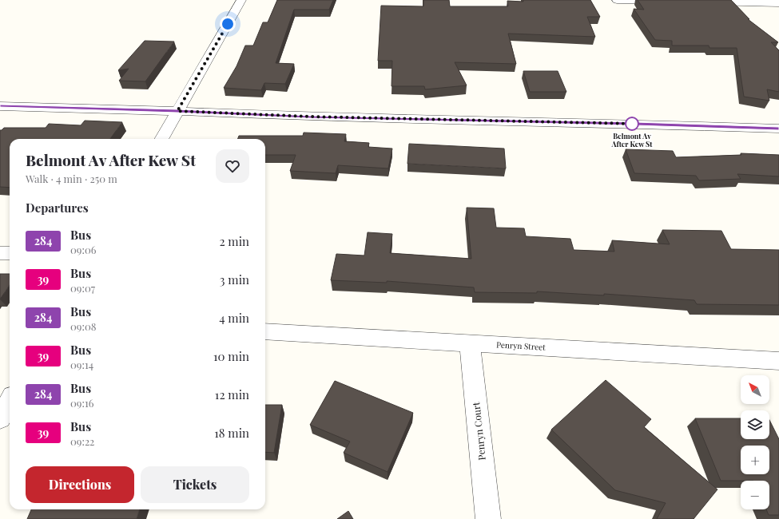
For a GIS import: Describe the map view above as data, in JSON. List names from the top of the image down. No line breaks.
{"streets":{"street":["Penryn Street","Penryn Court"]},"crossings":[["Penryn Street","Penryn Court"]],"places":["Belmont Av After Kew St"],"lines":["bus line 284"],"north":"top left","page":{"heading":[["Belmont Av After Kew St","Walk · 4 min · 250 m"],"Departures"],"list":[{"mark":"284","name":"Bus","note":"09:06","value":"2 min"},{"mark":"39","name":"Bus","note":"09:07","value":"3 min"},{"mark":"284","name":"Bus","note":"09:08","value":"4 min"},{"mark":"39","name":"Bus","note":"09:14","value":"10 min"},{"mark":"284","name":"Bus","note":"09:16","value":"12 min"},{"mark":"39","name":"Bus","note":"09:22","value":"18 min"}],"map_buttons":["+","−"],"buttons":["Directions","Tickets"]}}
